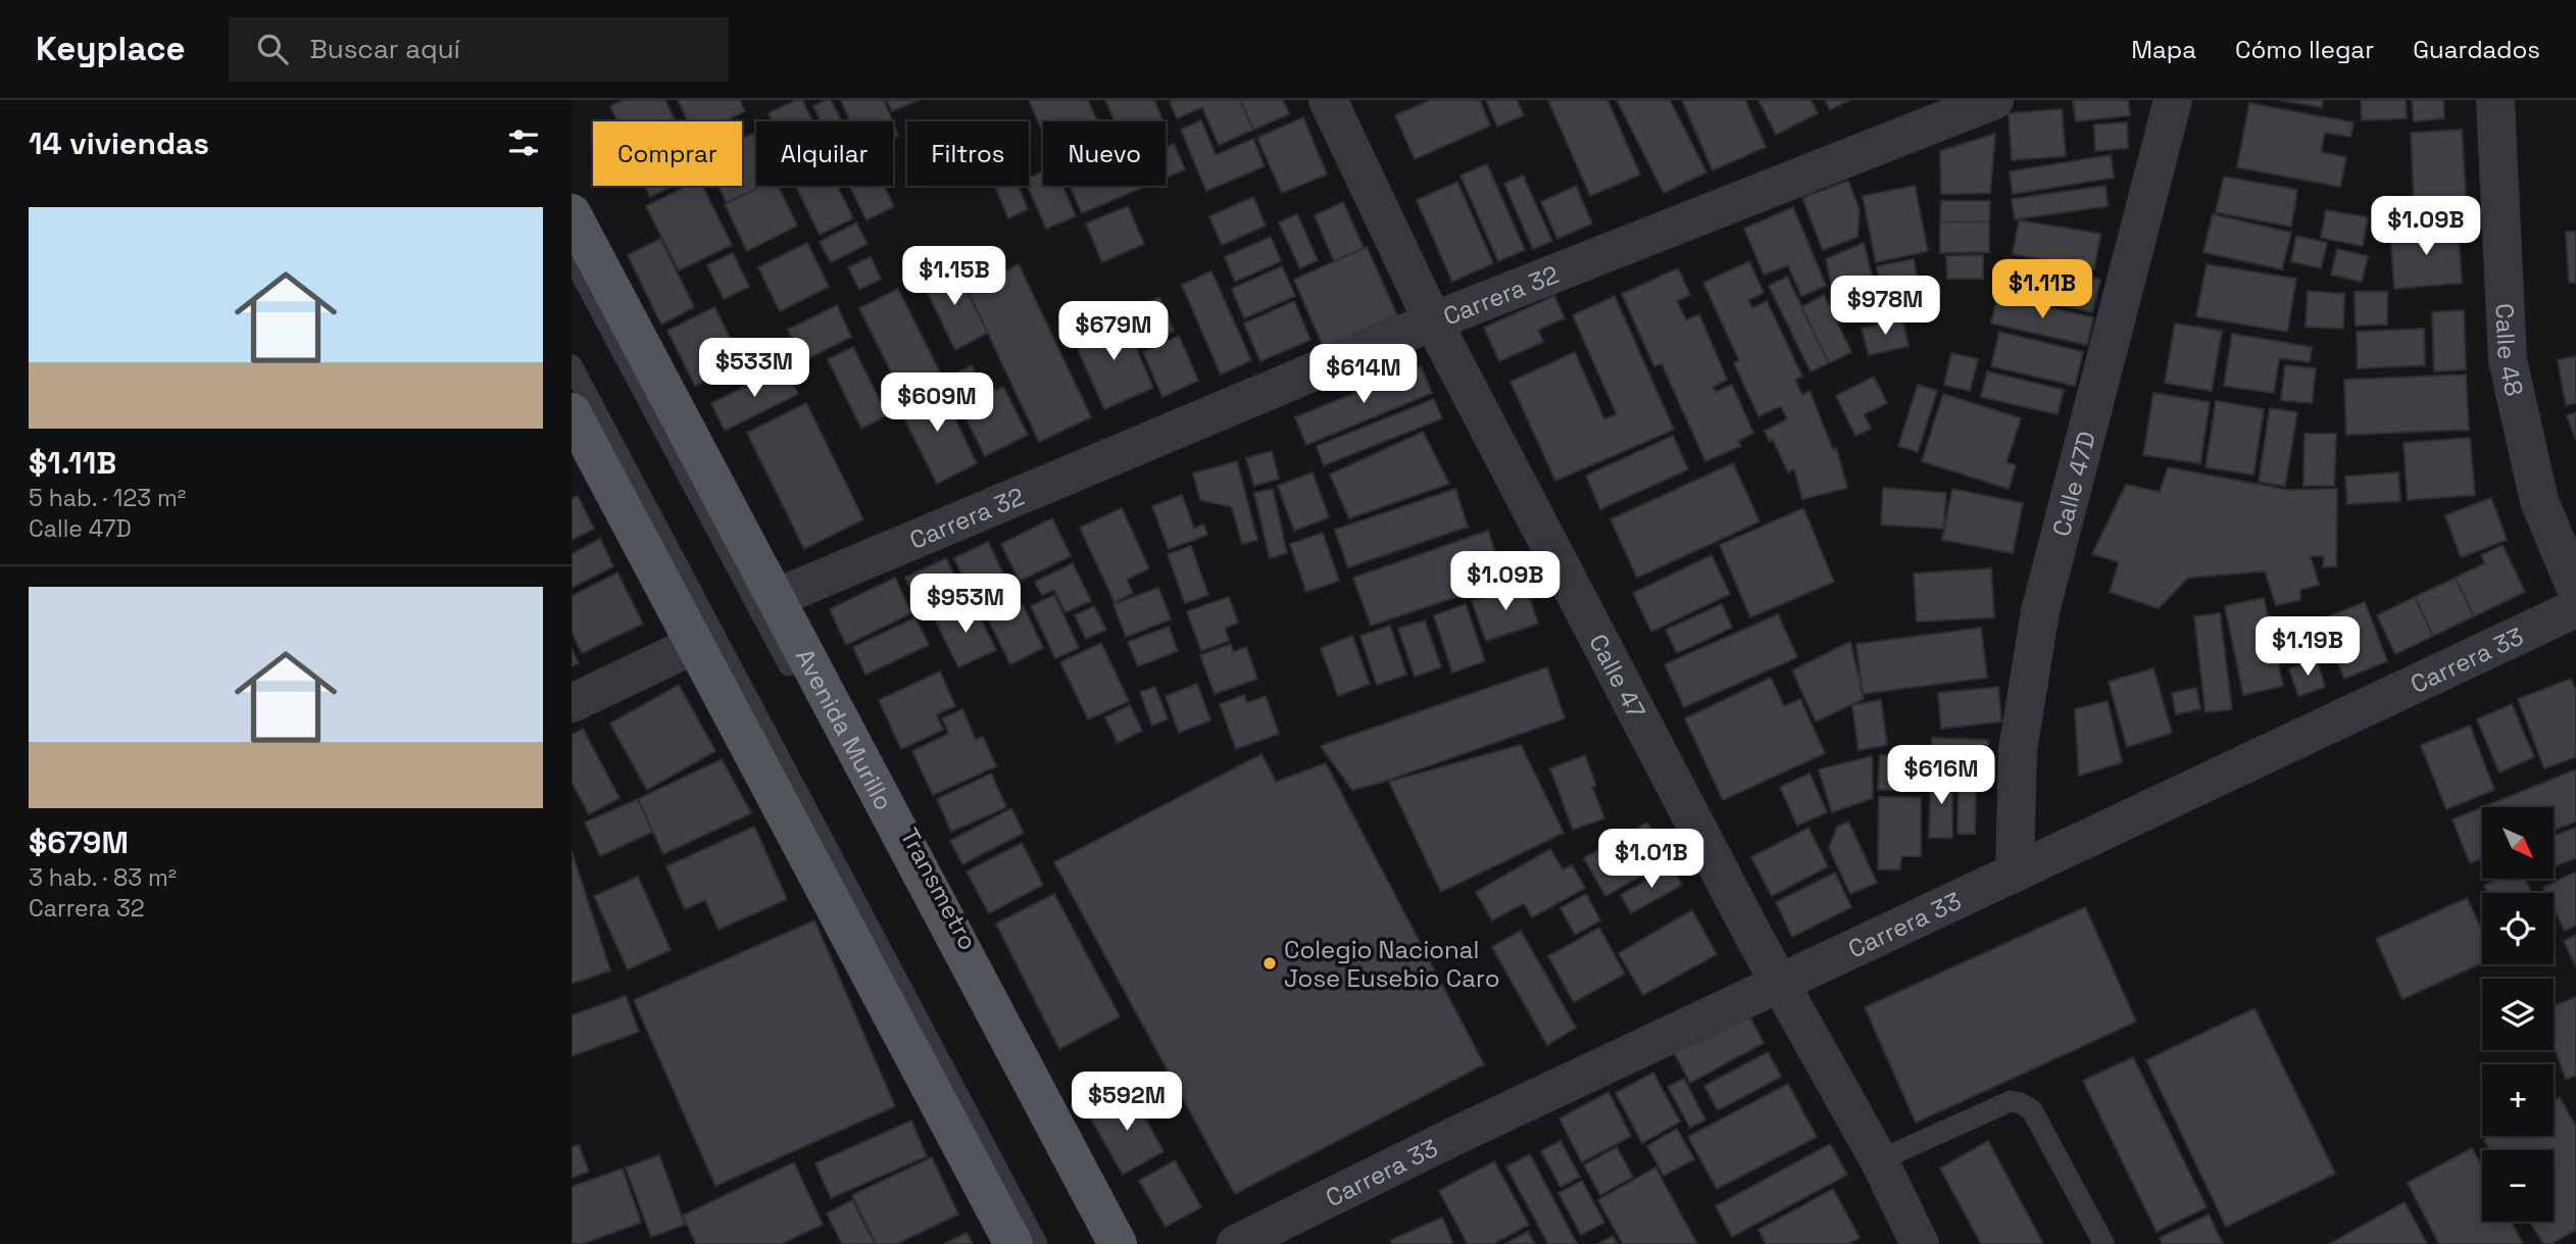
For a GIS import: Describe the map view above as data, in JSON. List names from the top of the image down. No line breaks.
{"streets":{"main road":["Avenida Murillo"],"street":["Carrera 32","Calle 48","Calle 47D","Carrera 33","Calle 47"],"lane":["Transmetro"]},"crossings":[["Carrera 32","Calle 47"],["Carrera 32","Avenida Murillo"],["Calle 47D","Carrera 33"],["Carrera 33","Calle 47"]],"places":["Colegio Nacional Jose Eusebio Caro"],"north":"bottom right","page":{"header":"Keyplace","search":"Buscar aquí","nav":["Mapa","Cómo llegar","Guardados"],"heading":"14 viviendas","chip":["Comprar","Alquilar","Filtros","Nuevo"],"list":[{"name":"$1.11B","note":"5 hab. · 123 m² · Calle 47D"},{"name":"$679M","note":"3 hab. · 83 m² · Carrera 32"}],"price":["$1.09B","$1.15B","$1.11B","$978M","$679M","$533M","$614M","$609M","$1.09B","$953M","$1.19B","$616M","$1.01B","$592M"],"map_buttons":["+","−"]}}
